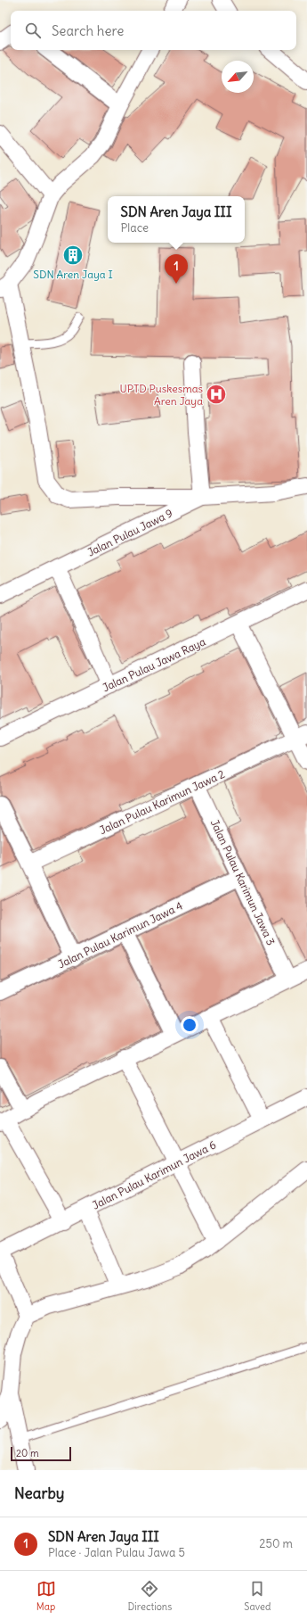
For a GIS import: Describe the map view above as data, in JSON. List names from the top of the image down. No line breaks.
{"streets":{"street":["Jalan Pulau Jawa 9","Jalan Pulau Jawa Raya","Jalan Pulau Karimun Jawa 2","Jalan Pulau Karimun Jawa 3","Jalan Pulau Karimun Jawa 4","Jalan Pulau Karimun Jawa 6"]},"crossings":[["Jalan Pulau Karimun Jawa 2","Jalan Pulau Karimun Jawa 3"],["Jalan Pulau Karimun Jawa 3","Jalan Pulau Karimun Jawa 4"]],"places":{"building":["SDN Aren Jaya I"],"hospital":["UPTD Puskesmas Aren Jaya"]},"scale_bar":"20 m","north":"bottom left","page":{"search":"Search here","popup":["SDN Aren Jaya III","Place"],"pins":"1","scale":"20 m","heading":"Nearby","list":[{"mark":"1","name":"SDN Aren Jaya III","note":"Place · Jalan Pulau Jawa 5","value":"250 m"}],"nav":["Map","Directions","Saved"]}}
